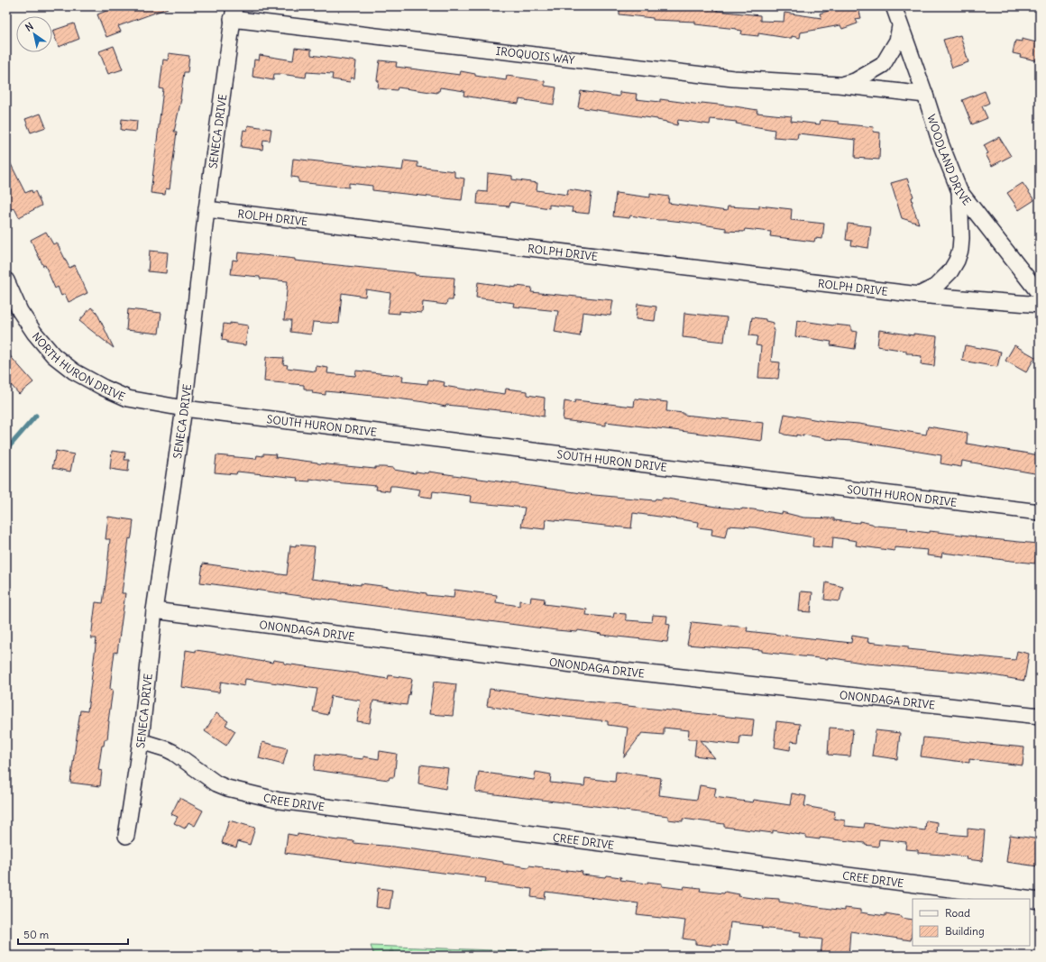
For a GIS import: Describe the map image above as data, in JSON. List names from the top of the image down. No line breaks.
{"streets":{"street":["IROQUOIS WAY","SENECA DRIVE","WOODLAND DRIVE","ROLPH DRIVE","NORTH HURON DRIVE","SOUTH HURON DRIVE","ONONDAGA DRIVE","CREE DRIVE"]},"crossings":[["IROQUOIS WAY","SENECA DRIVE"],["IROQUOIS WAY","WOODLAND DRIVE"],["SENECA DRIVE","ROLPH DRIVE"],["SENECA DRIVE","NORTH HURON DRIVE"],["SENECA DRIVE","SOUTH HURON DRIVE"],["SENECA DRIVE","ONONDAGA DRIVE"],["SENECA DRIVE","CREE DRIVE"],["NORTH HURON DRIVE","SOUTH HURON DRIVE"]],"legend":["Road","Building"],"scale_bar":"50 m","north":"top left"}
